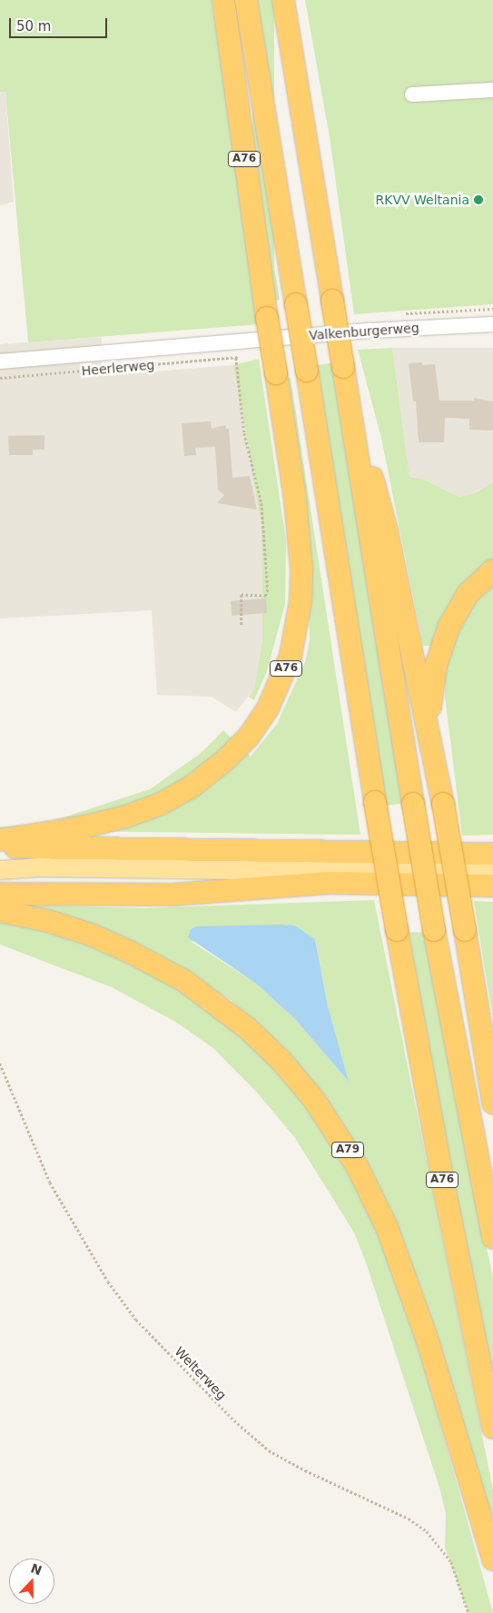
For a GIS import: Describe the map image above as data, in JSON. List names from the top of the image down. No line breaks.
{"streets":{"highway":["A76","A79"],"street":["Valkenburgerweg","Heerlerweg"],"path":["Welterweg"]},"crossings":[["Valkenburgerweg","Heerlerweg"]],"places":["RKVV Weltania"],"scale_bar":"50 m","north":"top"}
